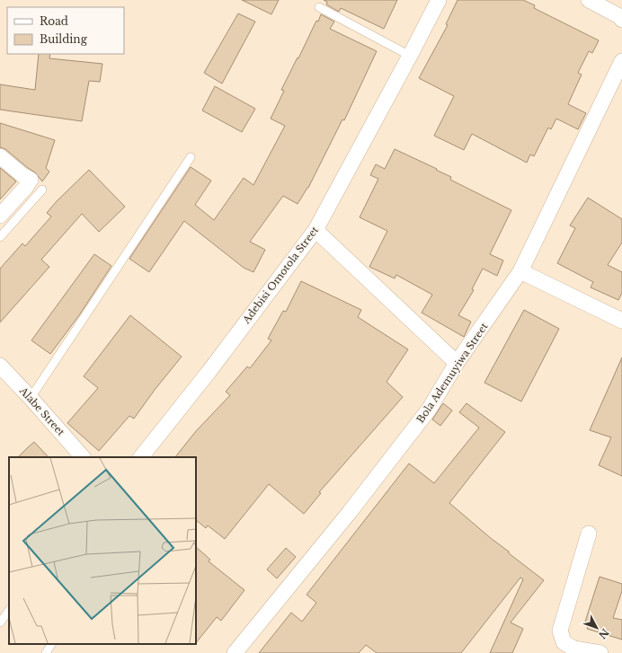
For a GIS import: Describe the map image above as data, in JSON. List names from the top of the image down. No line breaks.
{"streets":{"street":["Adebisi Omotola Street","Bola Ademuyiwa Street","Alabe Street"]},"legend":["Road","Building"],"north":"bottom right"}
